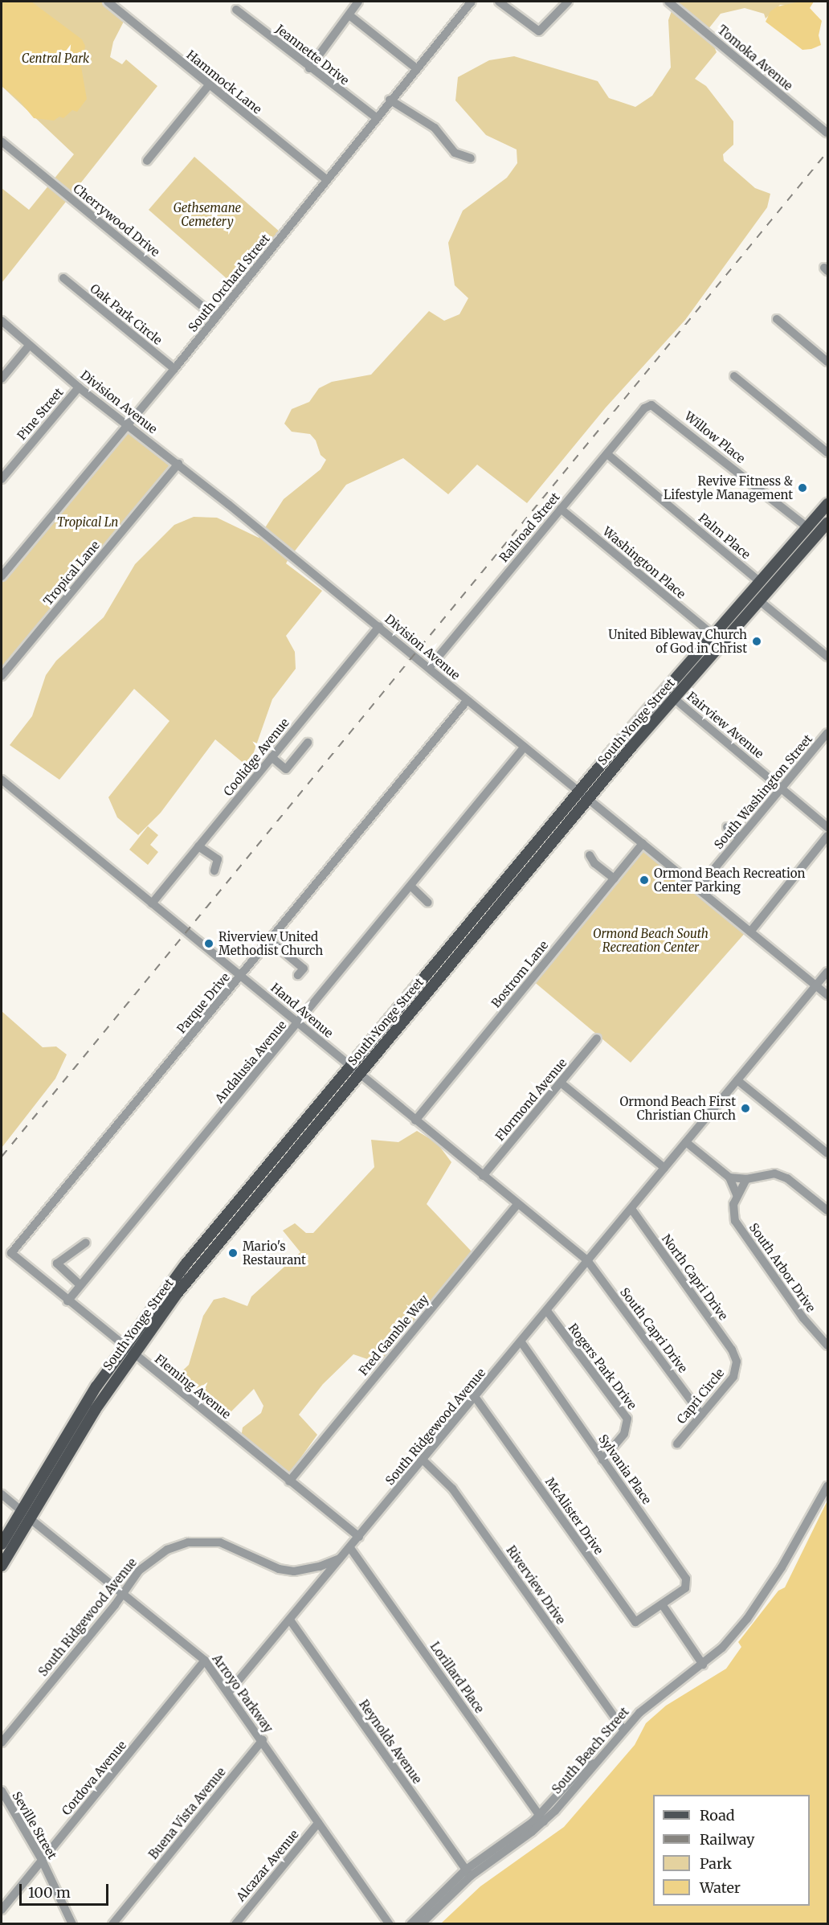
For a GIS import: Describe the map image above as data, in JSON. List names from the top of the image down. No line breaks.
{"streets":{"main road":["South Yonge Street"],"street":["Jeannette Drive","Tomoka Avenue","Hammock Lane","Cherrywood Drive","South Orchard Street","Oak Park Circle","Division Avenue","Pine Street","Willow Place","Railroad Street","Palm Place","Washington Place","Tropical Lane","Fairview Avenue","Coolidge Avenue","South Washington Street","Bostrom Lane","Parque Drive","Hand Avenue","Andalusia Avenue","Flormond Avenue","South Arbor Drive","North Capri Drive","South Capri Drive","Fred Gamble Way","Rogers Park Drive","Fleming Avenue","Capri Circle","South Ridgewood Avenue","Sylvania Place","McAlister Drive","Riverview Drive","Lorillard Place","Arroyo Parkway","Reynolds Avenue","South Beach Street","Cordova Avenue","Buena Vista Avenue","Seville Street","Alcazar Avenue"]},"crossings":[["Jeannette Drive","South Orchard Street"],["Hammock Lane","South Orchard Street"],["Cherrywood Drive","South Orchard Street"],["South Orchard Street","Oak Park Circle"],["South Orchard Street","Division Avenue"],["Division Avenue","Pine Street"],["Division Avenue","Railroad Street"],["Division Avenue","Tropical Lane"],["Division Avenue","South Yonge Street"],["Division Avenue","Coolidge Avenue"],["Division Avenue","South Washington Street"],["Division Avenue","Bostrom Lane"],["Division Avenue","Parque Drive"],["Division Avenue","Andalusia Avenue"],["Division Avenue","South Ridgewood Avenue"],["Willow Place","Railroad Street"],["Willow Place","South Yonge Street"],["Railroad Street","Palm Place"],["Railroad Street","Washington Place"],["Palm Place","South Yonge Street"],["Washington Place","South Yonge Street"],["South Yonge Street","Fairview Avenue"],["South Yonge Street","Hand Avenue"],["South Yonge Street","Fleming Avenue"],["South Yonge Street","Arroyo Parkway"],["Fairview Avenue","South Washington Street"],["Coolidge Avenue","Hand Avenue"],["Bostrom Lane","Hand Avenue"],["Parque Drive","Hand Avenue"],["Parque Drive","Fleming Avenue"],["Hand Avenue","Andalusia Avenue"],["Hand Avenue","Flormond Avenue"],["Hand Avenue","South Capri Drive"],["Hand Avenue","Fred Gamble Way"],["Hand Avenue","South Ridgewood Avenue"],["Andalusia Avenue","Fleming Avenue"],["North Capri Drive","Capri Circle"],["North Capri Drive","South Ridgewood Avenue"],["South Capri Drive","Capri Circle"],["South Capri Drive","South Ridgewood Avenue"],["Fred Gamble Way","Fleming Avenue"],["Rogers Park Drive","South Ridgewood Avenue"],["Rogers Park Drive","Sylvania Place"],["Fleming Avenue","South Ridgewood Avenue"],["South Ridgewood Avenue","Sylvania Place"],["South Ridgewood Avenue","McAlister Drive"],["South Ridgewood Avenue","Riverview Drive"],["South Ridgewood Avenue","Lorillard Place"],["South Ridgewood Avenue","Arroyo Parkway"],["Sylvania Place","McAlister Drive"],["Riverview Drive","South Beach Street"],["Lorillard Place","South Beach Street"],["Arroyo Parkway","Cordova Avenue"],["Arroyo Parkway","Buena Vista Avenue"],["Arroyo Parkway","Alcazar Avenue"],["Reynolds Avenue","South Beach Street"],["Cordova Avenue","Seville Street"]],"parks":["Central Park","Gethsemane Cemetery","Tropical Ln","Ormond Beach South Recreation Center"],"places":["Revive Fitness & Lifestyle Management","United Bibleway Church of God in Christ","Ormond Beach Recreation Center Parking","Riverview United Methodist Church","Ormond Beach First Christian Church","Mario's Restaurant"],"legend":["Road","Railway","Park","Water"],"scale_bar":"100 m"}
